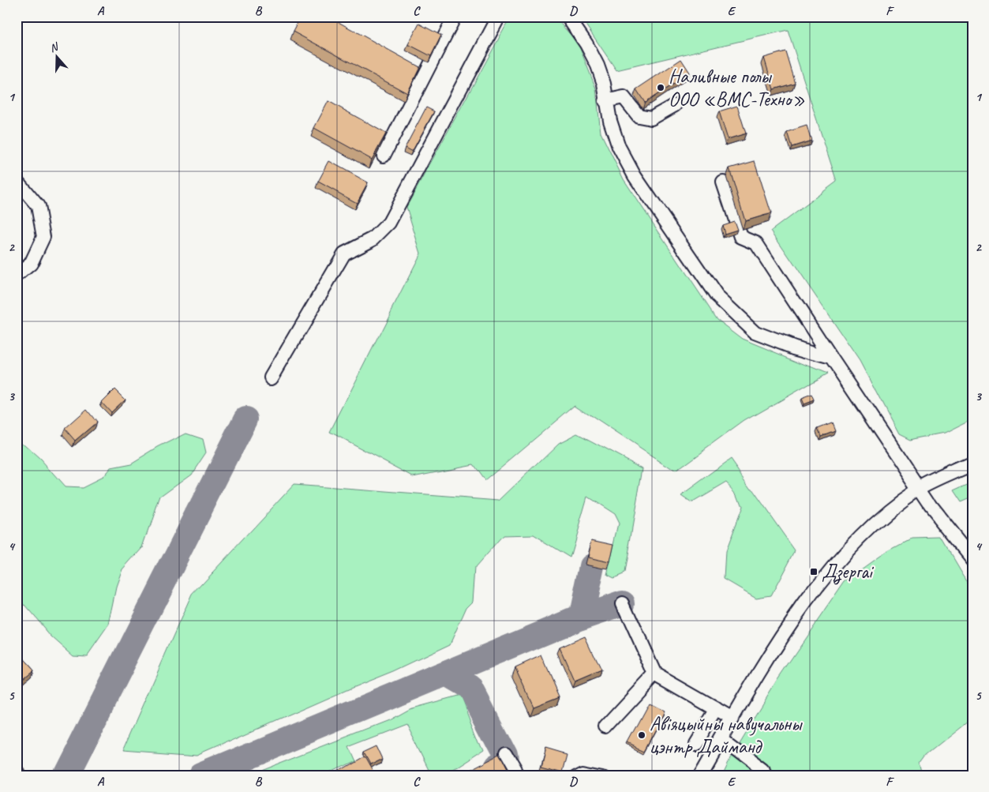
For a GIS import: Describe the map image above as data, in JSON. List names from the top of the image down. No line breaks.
{"places":{"other":["Наливные полы ООО «ВМС-Техно»","Авіяцыйны навучальны цэнтр Дайманд"],"transit":["Дзергаі"]},"north":"top","grid":{"columns":["A","B","C","D","E","F"],"rows":["1","2","3","4","5"]}}
